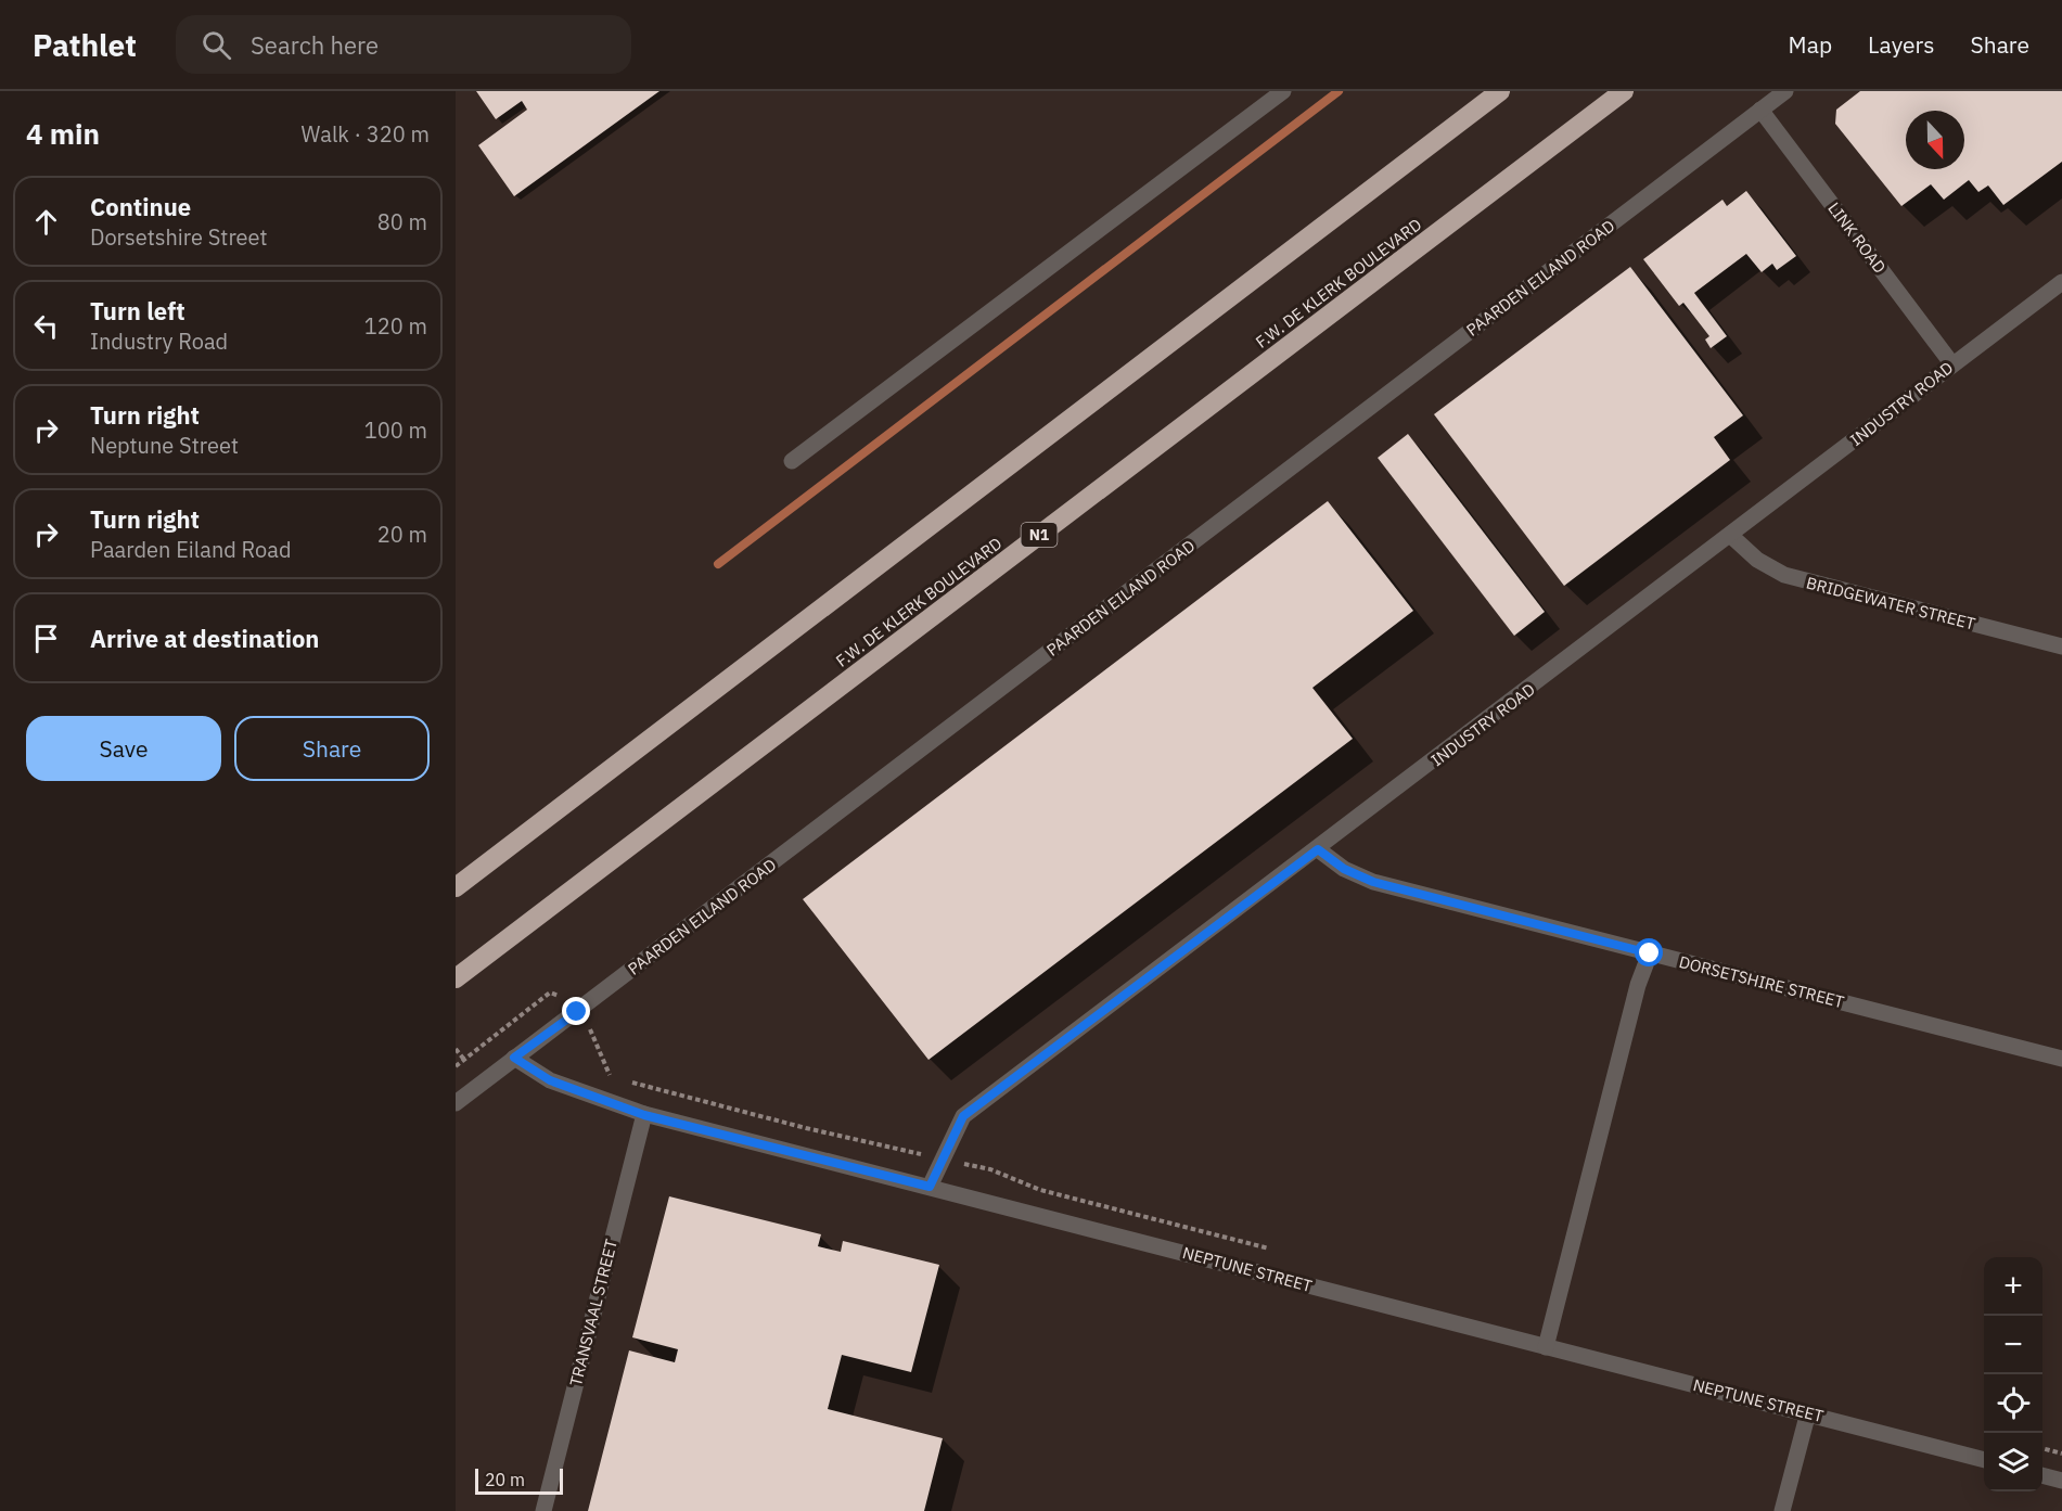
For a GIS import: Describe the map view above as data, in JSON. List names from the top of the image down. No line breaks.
{"streets":{"highway":["F.W. DE KLERK BOULEVARD","N1"],"street":["LINK ROAD","PAARDEN EILAND ROAD","INDUSTRY ROAD","BRIDGEWATER STREET","DORSETSHIRE STREET","NEPTUNE STREET","TRANSVAAL STREET"]},"crossings":[["LINK ROAD","PAARDEN EILAND ROAD"],["LINK ROAD","INDUSTRY ROAD"],["PAARDEN EILAND ROAD","NEPTUNE STREET"],["INDUSTRY ROAD","BRIDGEWATER STREET"],["INDUSTRY ROAD","DORSETSHIRE STREET"],["INDUSTRY ROAD","NEPTUNE STREET"],["NEPTUNE STREET","TRANSVAAL STREET"]],"scale_bar":"20 m","north":"bottom","page":{"header":"Pathlet","search":"Search here","nav":["Map","Layers","Share"],"heading":["4 min","Walk · 320 m"],"list":[["Continue","Dorsetshire Street","80 m"],["Turn left","Industry Road","120 m"],["Turn right","Neptune Street","100 m"],["Turn right","Paarden Eiland Road","20 m"],"Arrive at destination"],"buttons":["Save","Share"],"map_buttons":["+","−"],"scale":"20 m"}}
